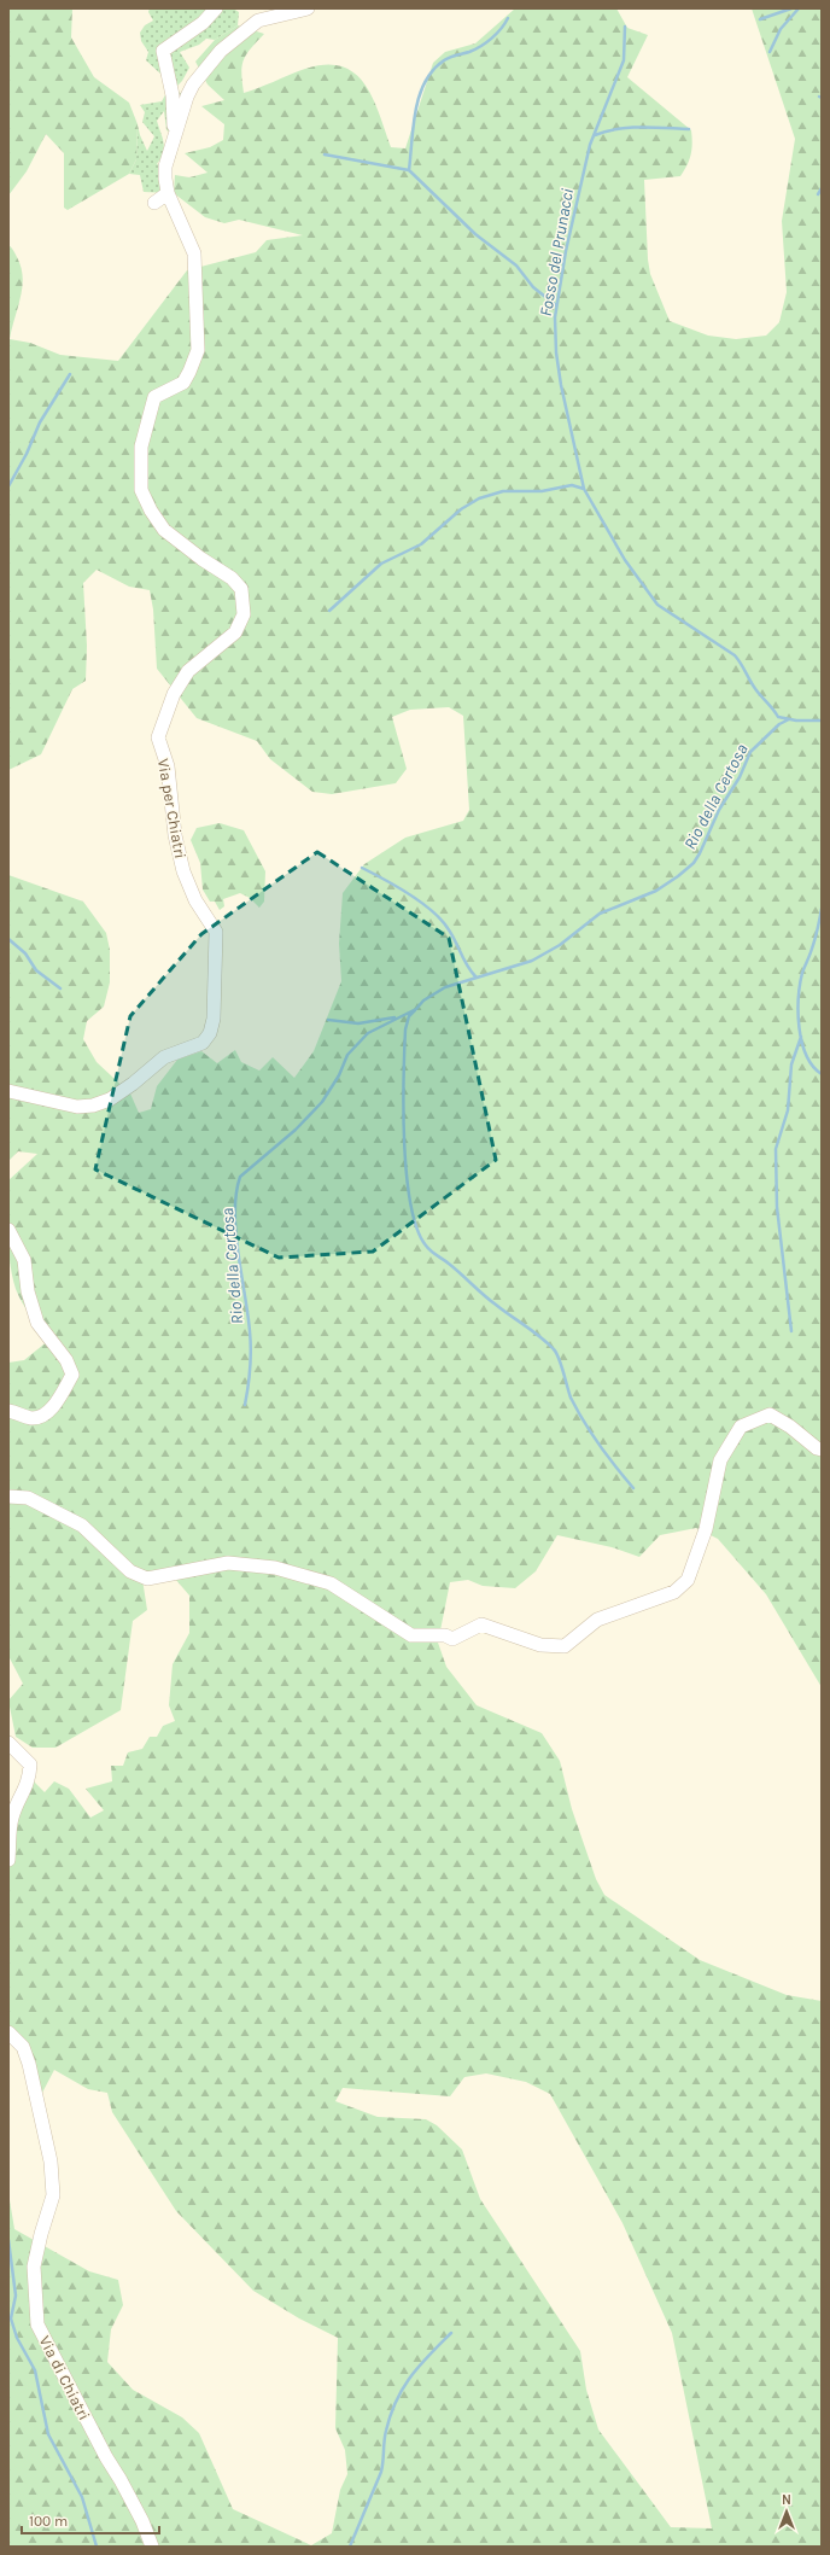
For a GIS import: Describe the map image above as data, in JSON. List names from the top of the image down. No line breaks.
{"streets":{"street":["Via per Chiatri","Via di Chiatri"]},"water":["Fosso del Prunacci","Rio della Certosa"],"scale_bar":"100 m","north":"top"}
